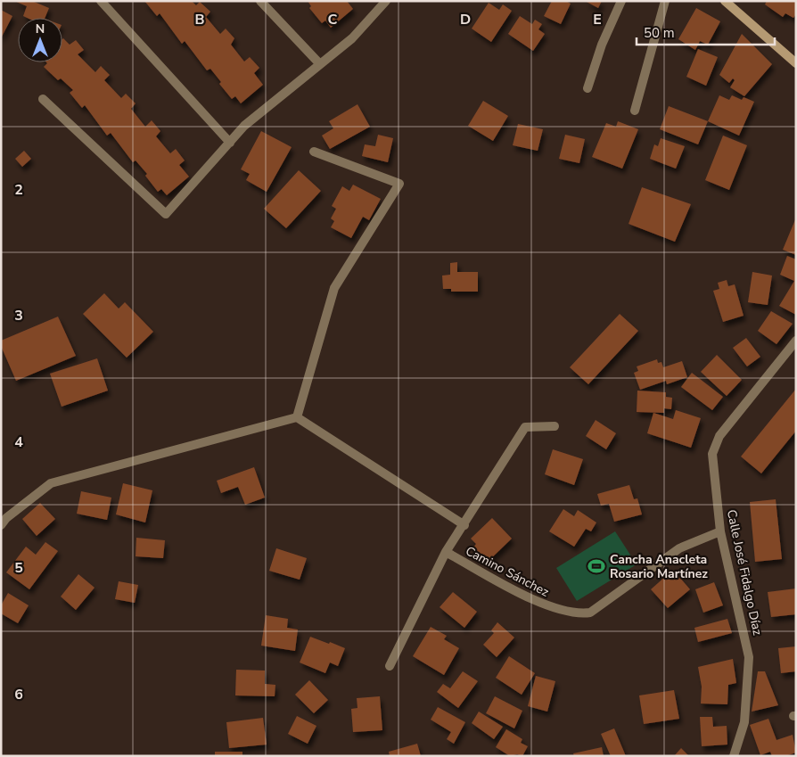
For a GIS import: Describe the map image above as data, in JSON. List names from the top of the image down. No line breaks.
{"streets":{"street":["Camino Sánchez","Calle José Fidalgo Díaz"]},"crossings":[["Camino Sánchez","Calle José Fidalgo Díaz"]],"places":{"sports":["Cancha Anacleta Rosario Martínez"]},"scale_bar":"50 m","north":"top","grid":{"columns":["B","C","D","E"],"rows":["2","3","4","5","6"]}}
